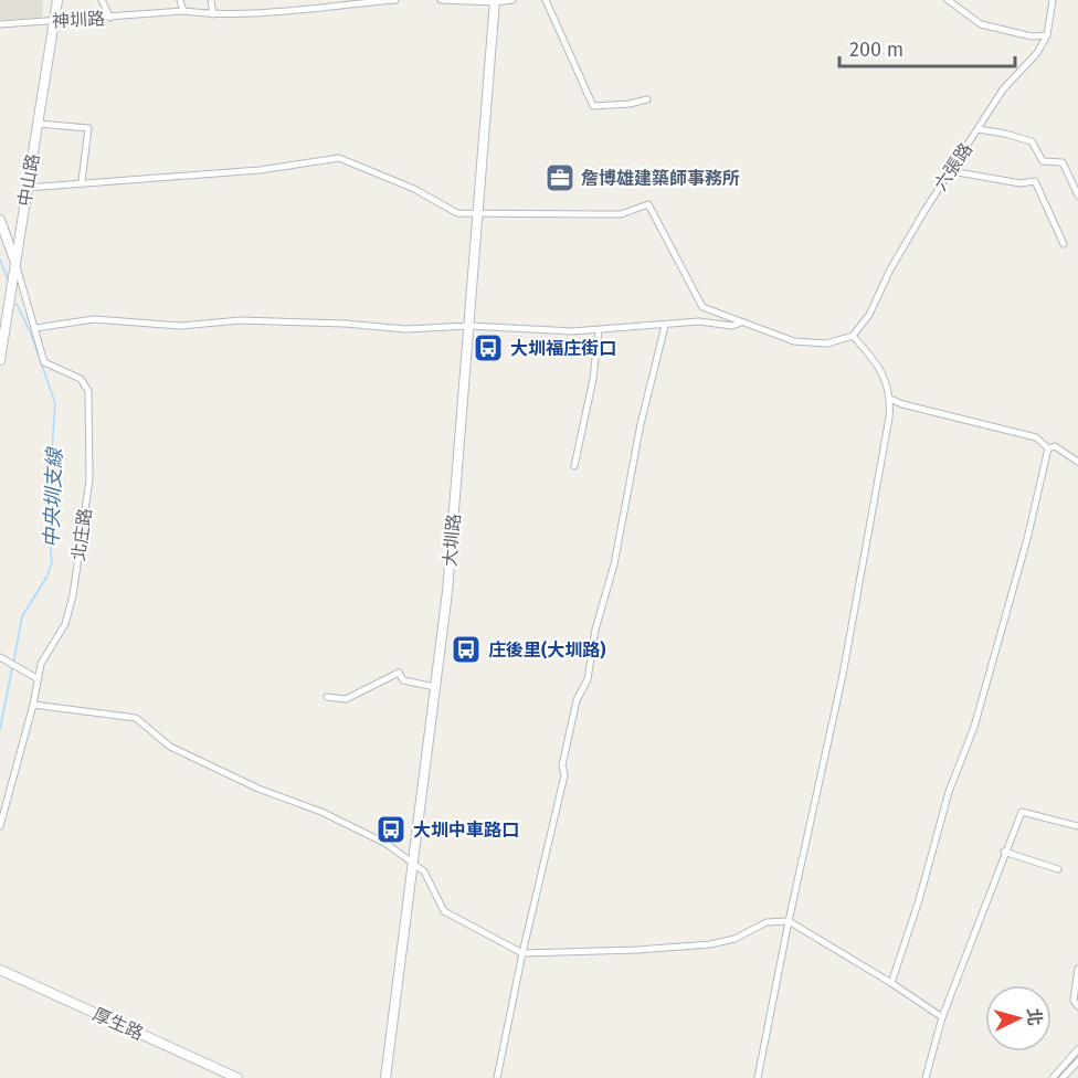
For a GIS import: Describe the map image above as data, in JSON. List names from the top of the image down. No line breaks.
{"streets":{"street":["神圳路","六張路","中山路","北庄路","大圳路","厚生路"]},"crossings":[["神圳路","中山路"],["中山路","北庄路"]],"water":["中央圳支線"],"places":{"office":["詹博雄建築師事務所"],"bus stop":["大圳福庄街口","庄後里(大圳路)","大圳中車路口"]},"scale_bar":"200 m","north":"right"}
